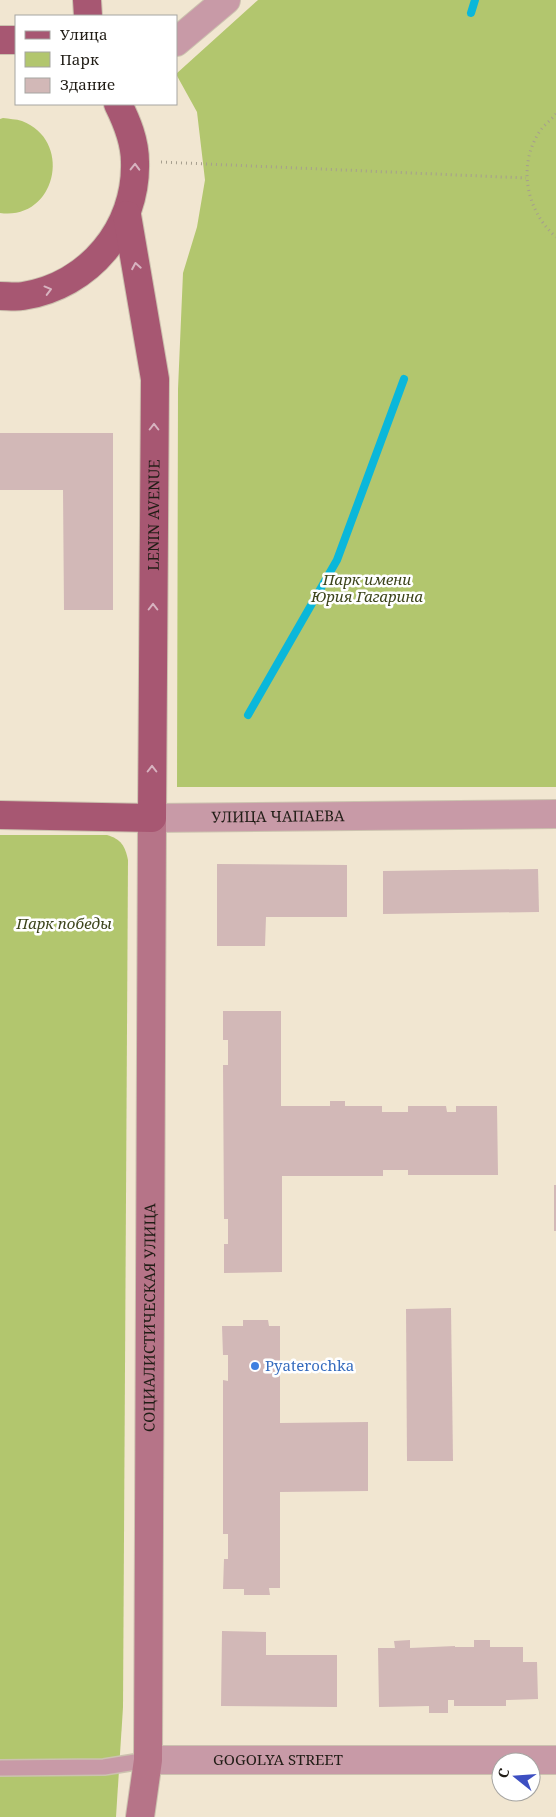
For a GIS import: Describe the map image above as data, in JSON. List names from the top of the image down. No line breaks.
{"streets":{"main road":["LENIN AVENUE","УЛИЦА ЧАПАЕВА","СОЦИАЛИСТИЧЕСКАЯ УЛИЦА"],"street":["GOGOLYA STREET"]},"crossings":[["LENIN AVENUE","УЛИЦА ЧАПАЕВА"],["LENIN AVENUE","СОЦИАЛИСТИЧЕСКАЯ УЛИЦА"],["УЛИЦА ЧАПАЕВА","СОЦИАЛИСТИЧЕСКАЯ УЛИЦА"],["СОЦИАЛИСТИЧЕСКАЯ УЛИЦА","GOGOLYA STREET"]],"one_way":["LENIN AVENUE"],"parks":["Парк имени Юрия Гагарина","Парк победы"],"places":["Pyaterochka"],"legend":["Улица","Парк","Здание"],"north":"left"}
